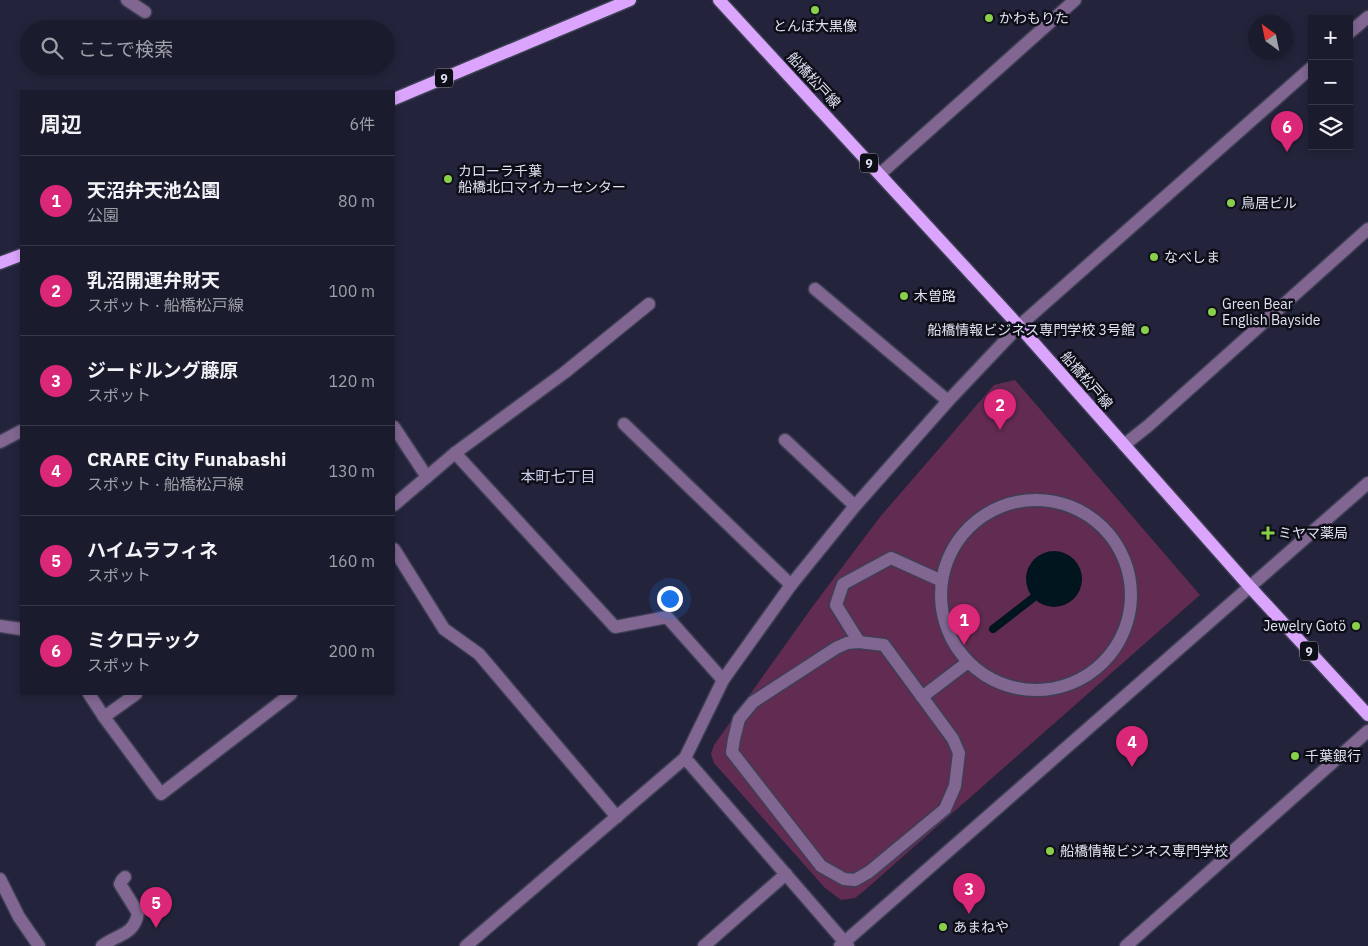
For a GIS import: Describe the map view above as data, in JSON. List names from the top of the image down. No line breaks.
{"streets":{"main road":["9","船橋松戸線"]},"districts":["本町七丁目"],"places":{"other":["とんぼ大黒像","かわもりた","カローラ千葉 船橋北口マイカーセンター","鳥居ビル","なべしま","木曽路","Green Bear English Bayside","船橋情報ビジネス専門学校 3号館","Jewelry Gotö","千葉銀行","船橋情報ビジネス専門学校","あまねや"],"health":["ミヤマ薬局"]},"north":"top left","page":{"map_buttons":["+","−"],"search":"ここで検索","heading":["周辺","6件"],"pins":["6","2","1","4","3","5"],"list":[{"mark":"1","name":"天沼弁天池公園","note":"公園","value":"80 m"},{"mark":"2","name":"乳沼開運弁財天","note":"スポット · 船橋松戸線","value":"100 m"},{"mark":"3","name":"ジードルング藤原","note":"スポット","value":"120 m"},{"mark":"4","name":"CRARE City Funabashi","note":"スポット · 船橋松戸線","value":"130 m"},{"mark":"5","name":"ハイムラフィネ","note":"スポット","value":"160 m"},{"mark":"6","name":"ミクロテック","note":"スポット","value":"200 m"}]}}
